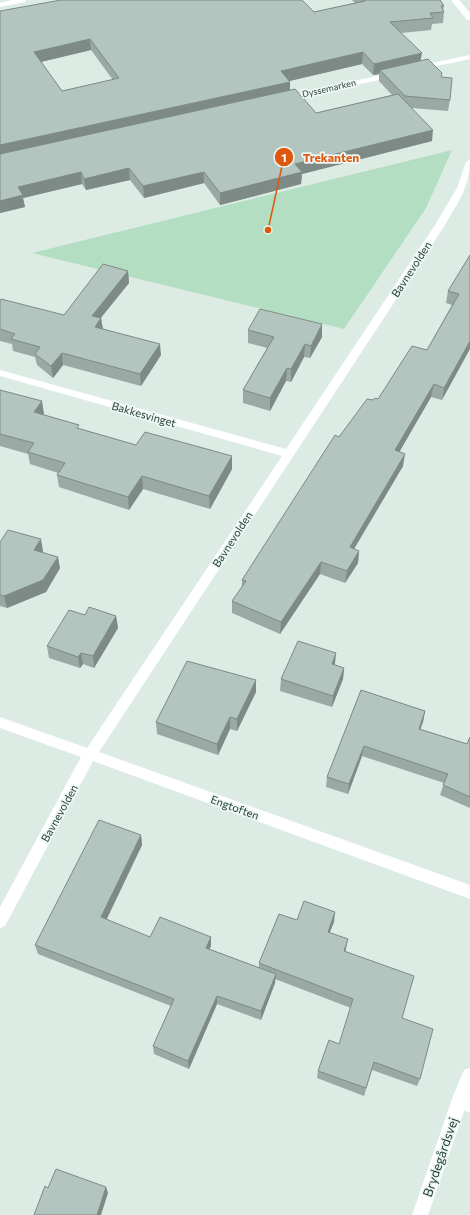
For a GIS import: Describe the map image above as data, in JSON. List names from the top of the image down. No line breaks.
{"streets":{"street":["Dyssemarken","Bavnevolden","Bakkesvinget","Engtoften","Brydegårdsvej"]},"crossings":[["Bavnevolden","Bakkesvinget"],["Bavnevolden","Engtoften"]],"places":["Trekanten"]}
